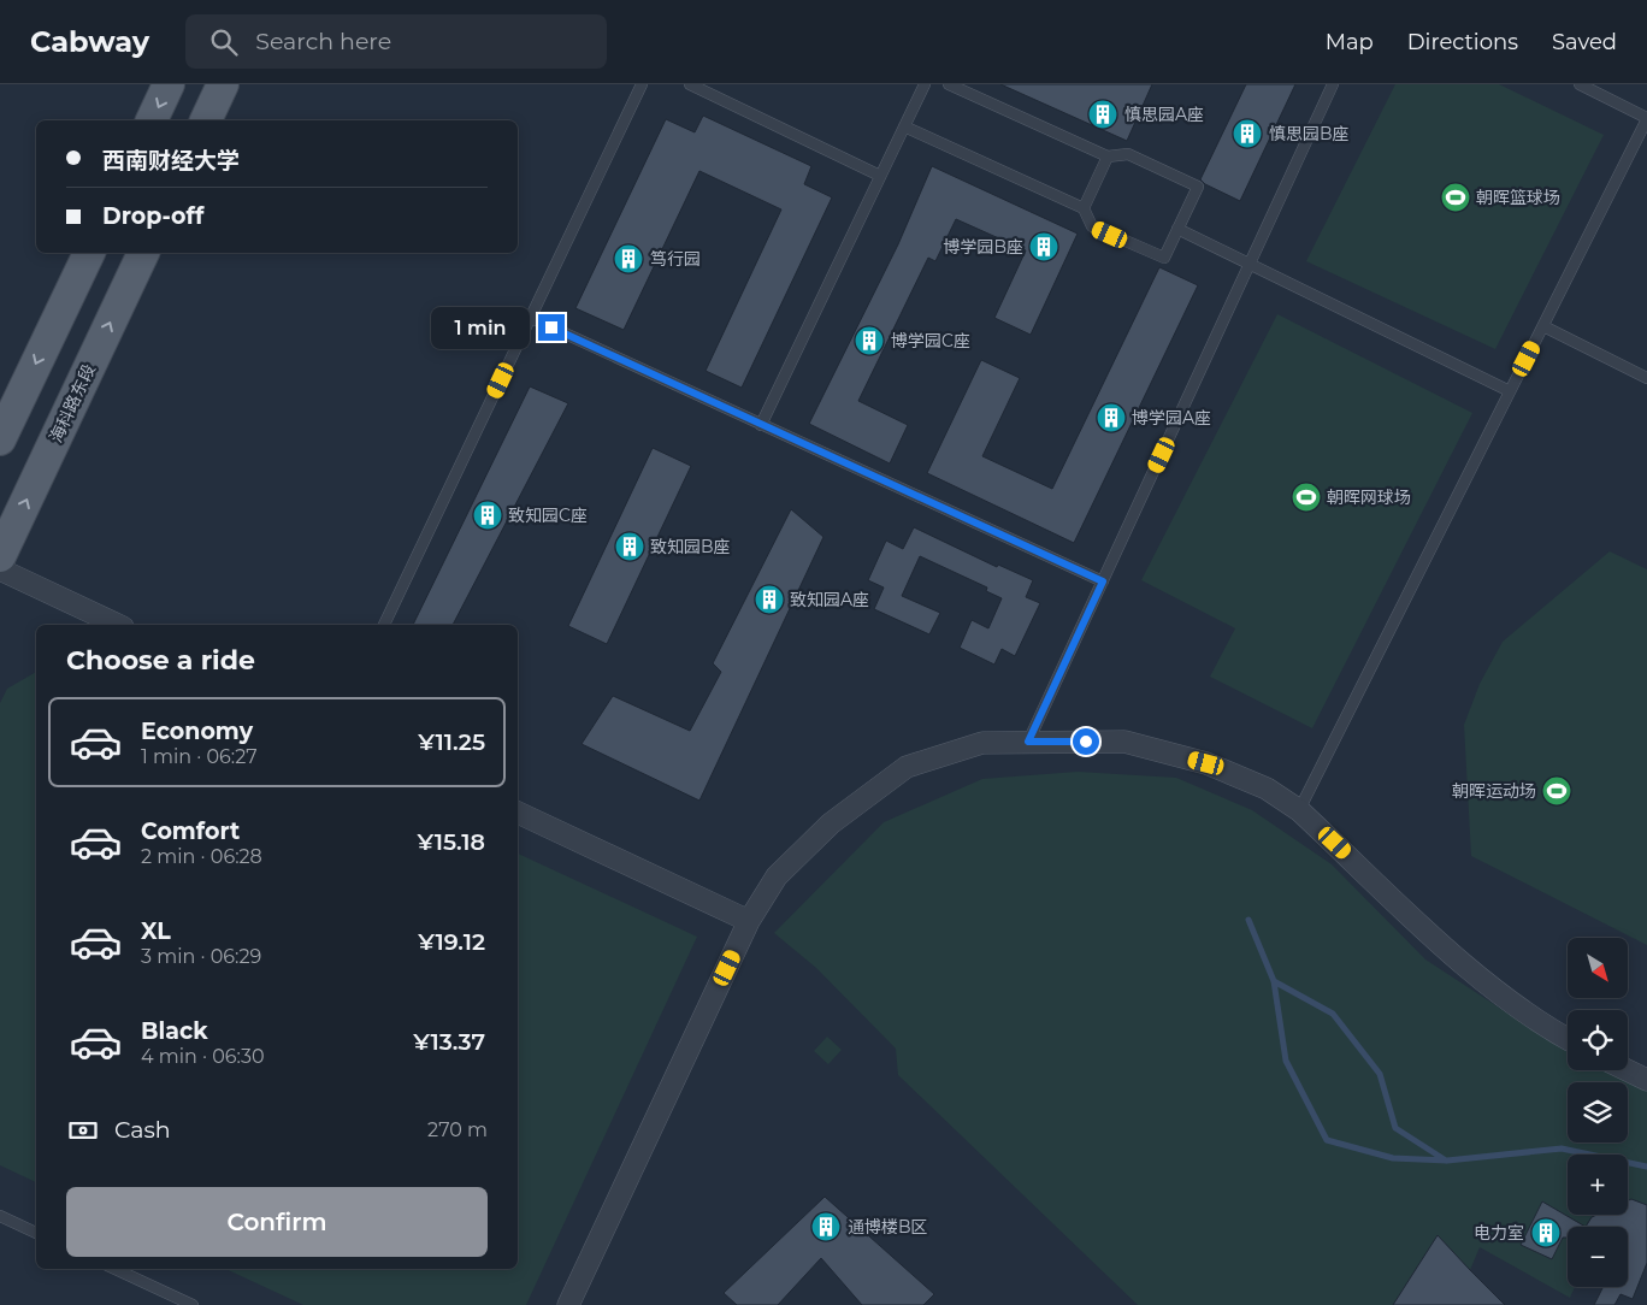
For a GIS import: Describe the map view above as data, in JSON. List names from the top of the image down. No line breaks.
{"streets":{"main road":["海科路东段"]},"places":{"building":["慎思园A座","慎思园B座","博学园B座","笃行园","博学园C座","博学园A座","致知园C座","致知园B座","致知园A座","通博楼B区","电力室"],"sports":["朝晖篮球场","朝晖网球场","朝晖运动场"]},"north":"bottom right","page":{"header":"Cabway","search":"Search here","nav":["Map","Directions","Saved"],"banner":["西南财经大学","Drop-off"],"bubble":"1 min","heading":"Choose a ride","list":[{"name":"Economy","note":"1 min · 06:27","value":"¥11.25"},{"name":"Comfort","note":"2 min · 06:28","value":"¥15.18"},{"name":"XL","note":"3 min · 06:29","value":"¥19.12"},{"name":"Black","note":"4 min · 06:30","value":"¥13.37"}],"map_buttons":["+","−"],"pay":["Cash","270 m"],"buttons":"Confirm"}}
